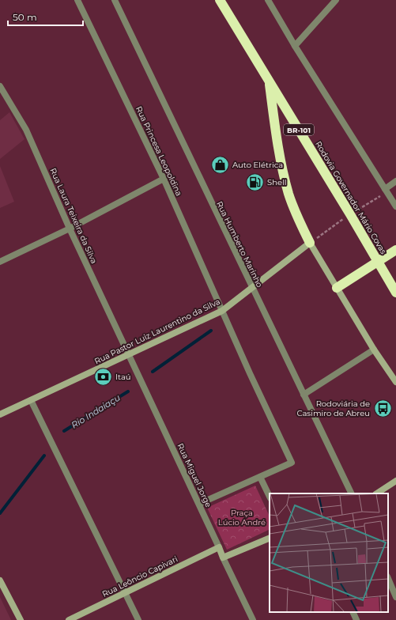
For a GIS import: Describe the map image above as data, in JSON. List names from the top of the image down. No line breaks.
{"streets":{"highway":["BR-101","Rodovia Governador Mário Covas"],"street":["Rua Princesa Leopoldina","Rua Laura Teixeira da Silva","Rua Humberto Marinho","Rua Pastor Luiz Laurentino da Silva","Rua Miguel Jorge","Rua Leôncio Capivari"]},"crossings":[["Rua Princesa Leopoldina","Rua Pastor Luiz Laurentino da Silva"],["Rua Laura Teixeira da Silva","Rua Pastor Luiz Laurentino da Silva"],["Rua Laura Teixeira da Silva","Rua Miguel Jorge"],["Rua Humberto Marinho","Rua Pastor Luiz Laurentino da Silva"],["Rua Pastor Luiz Laurentino da Silva","Rua Miguel Jorge"],["Rua Miguel Jorge","Rua Leôncio Capivari"]],"water":["Rio Indaiaçu"],"parks":["Praça Lúcio André"],"places":{"shop":["Auto Elétrica"],"fuel station":["Shell"],"bank":["Itaú"],"bus stop":["Rodoviária de Casimiro de Abreu"]},"scale_bar":"50 m"}
